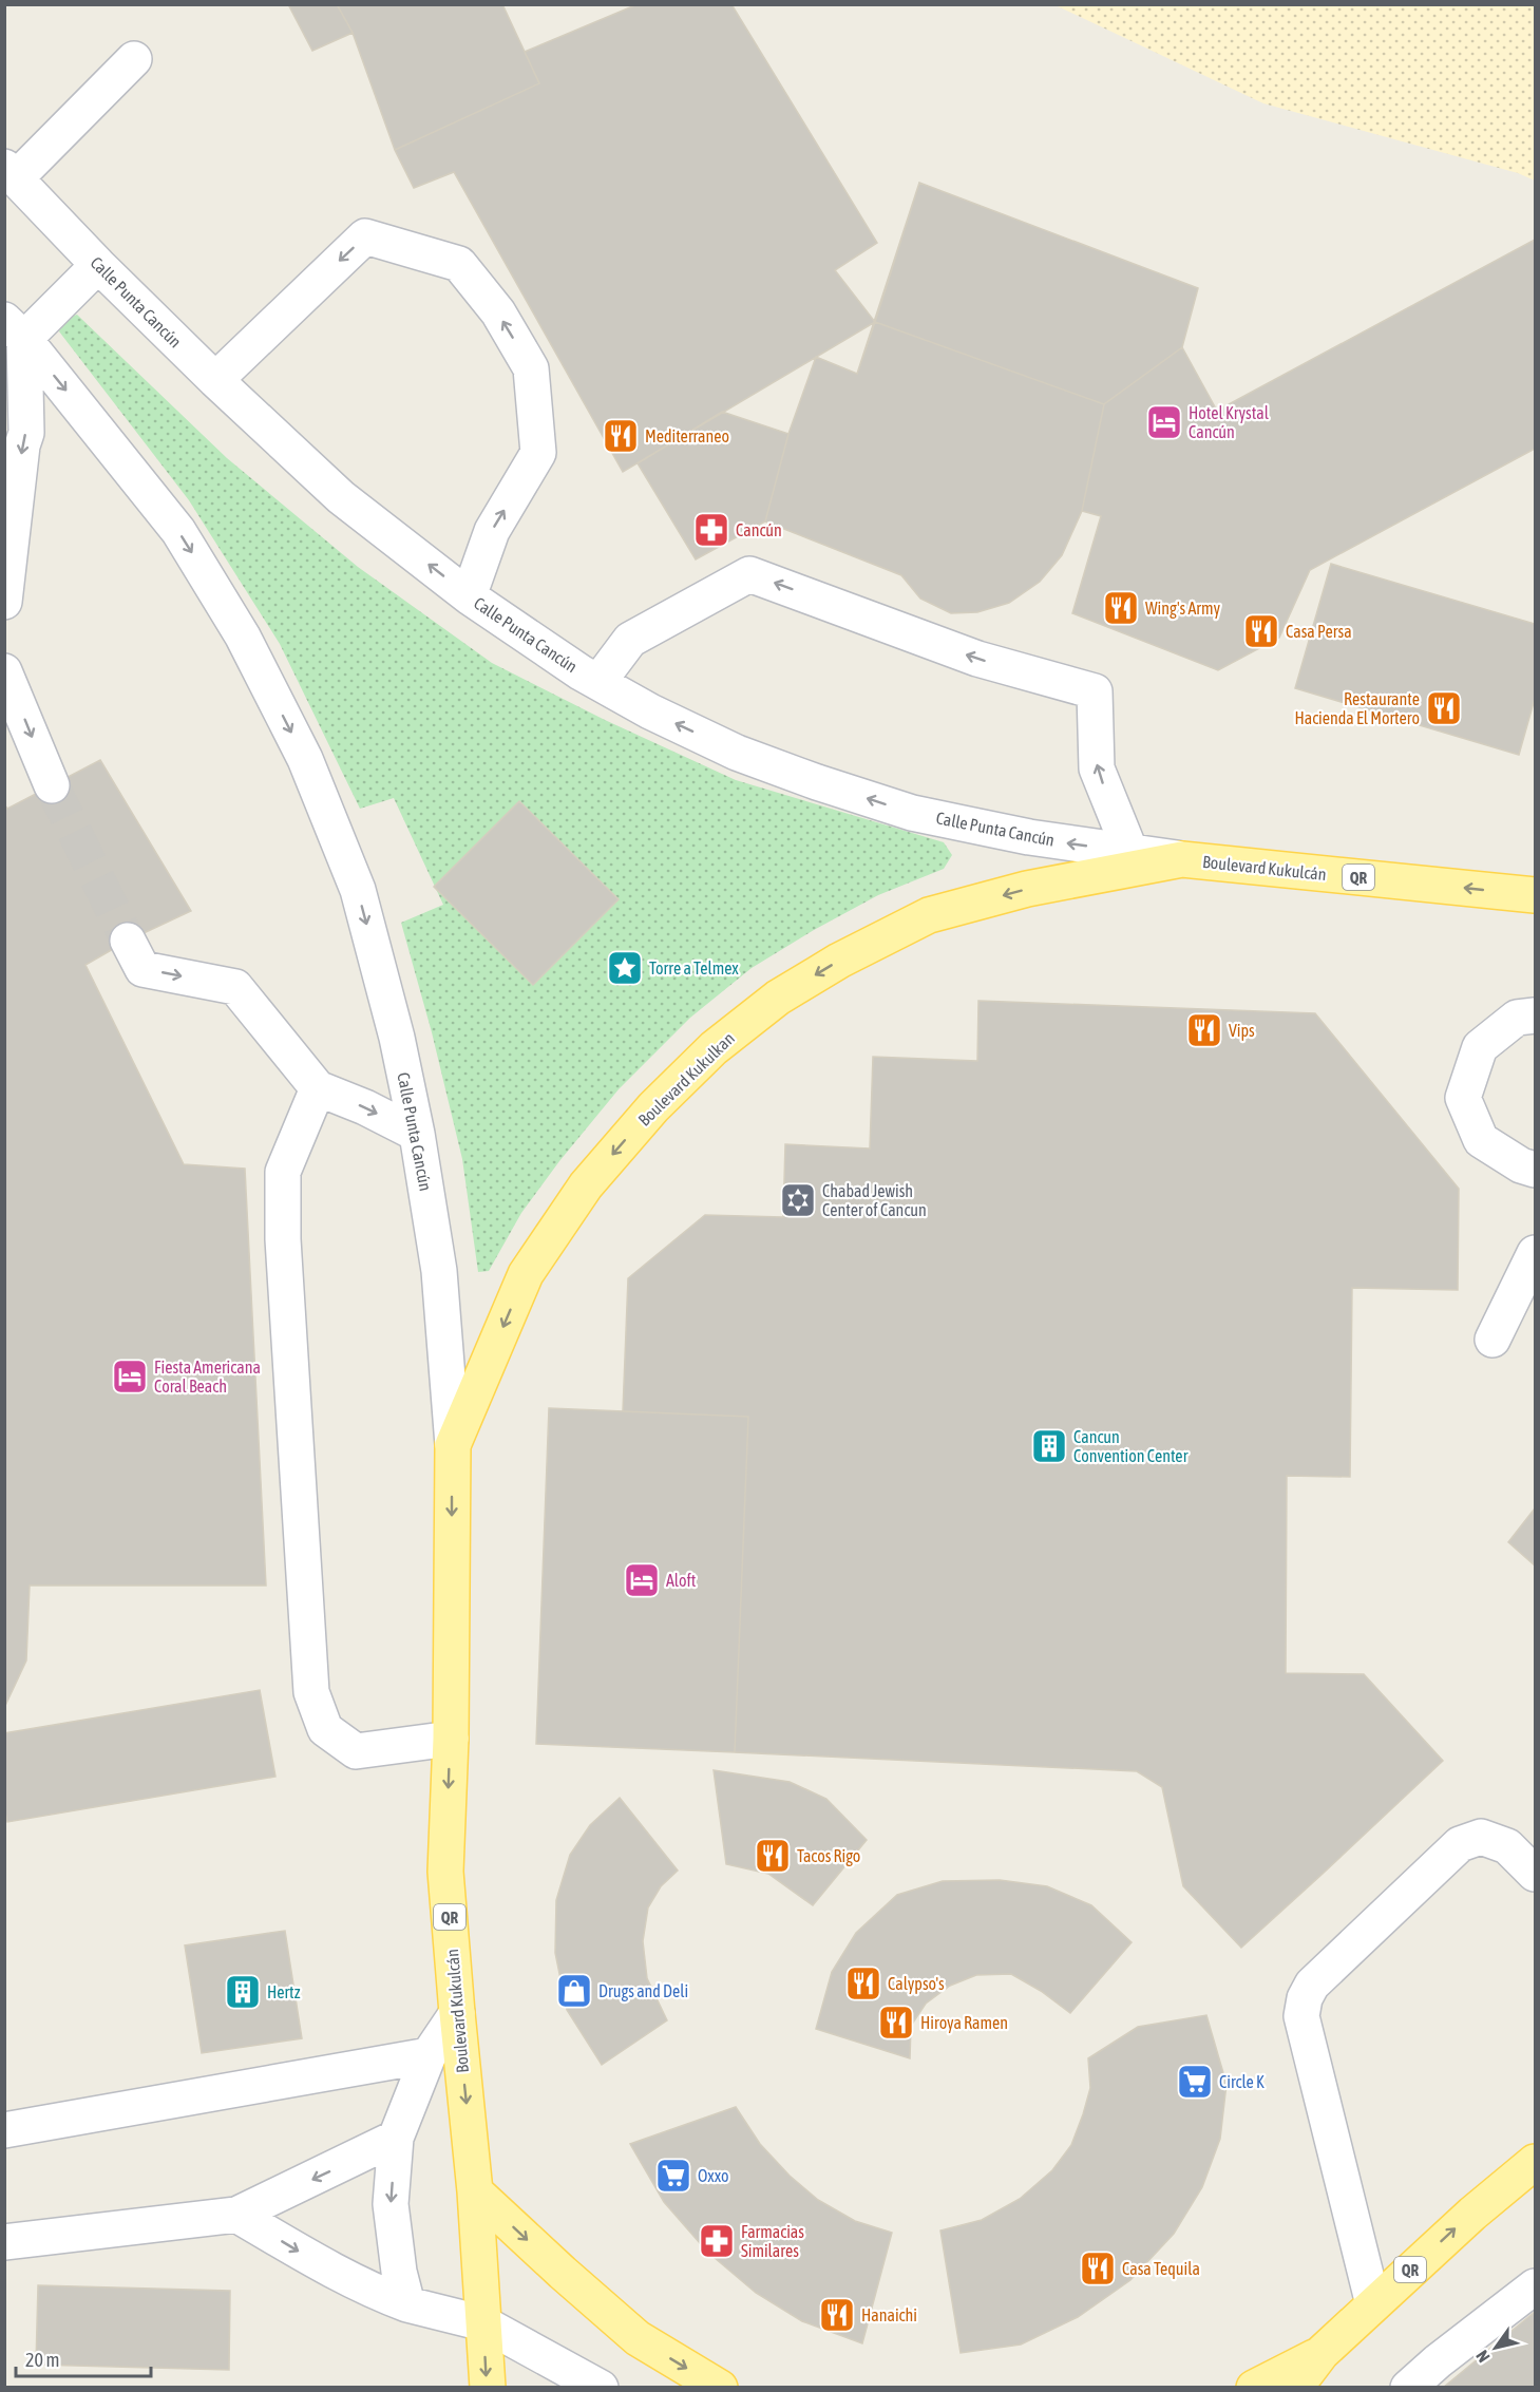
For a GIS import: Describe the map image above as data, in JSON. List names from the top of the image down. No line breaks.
{"streets":{"main road":["Boulevard Kukulcán","QR","Boulevard Kukulkan"],"street":["Calle Punta Cancún"]},"crossings":[["Calle Punta Cancún","Boulevard Kukulcán"],["Calle Punta Cancún","Boulevard Kukulkan"],["Boulevard Kukulcán","Boulevard Kukulkan"]],"one_way":["Boulevard Kukulkan"],"places":{"hotel":["Hotel Krystal Cancún","Fiesta Americana Coral Beach","Aloft"],"restaurant":["Mediterraneo","Wing's Army","Casa Persa","Restaurante Hacienda El Mortero","Vips","Tacos Rigo","Calypso's","Hiroya Ramen","Casa Tequila","Hanaichi"],"pharmacy":["Cancún","Farmacias Similares"],"place":["Torre a Telmex"],"synagogue":["Chabad Jewish Center of Cancun"],"building":["Cancun Convention Center","Hertz"],"shop":["Drugs and Deli"],"supermarket":["Circle K","Oxxo"]},"scale_bar":"20 m","north":"bottom left"}
